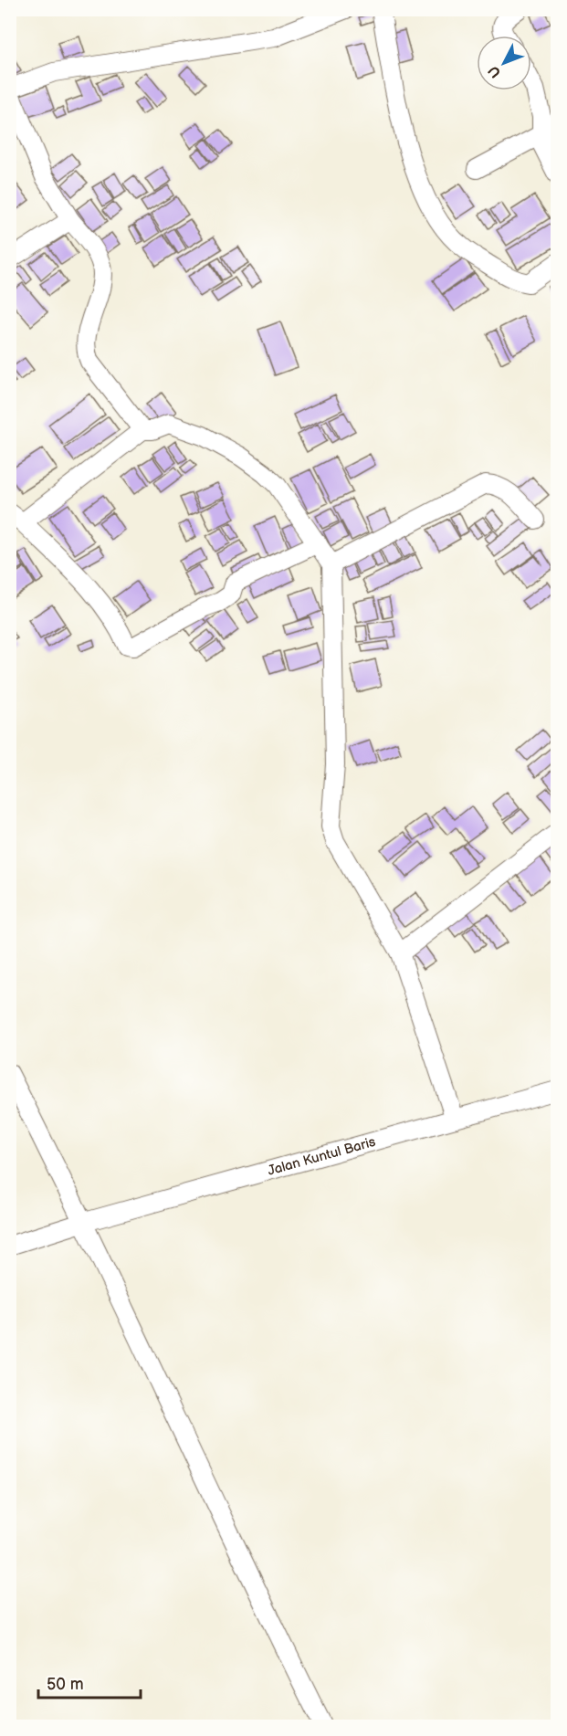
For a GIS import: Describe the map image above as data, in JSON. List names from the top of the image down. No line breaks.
{"streets":{"street":["Jalan Kuntul Baris"]},"scale_bar":"50 m","north":"bottom left"}
